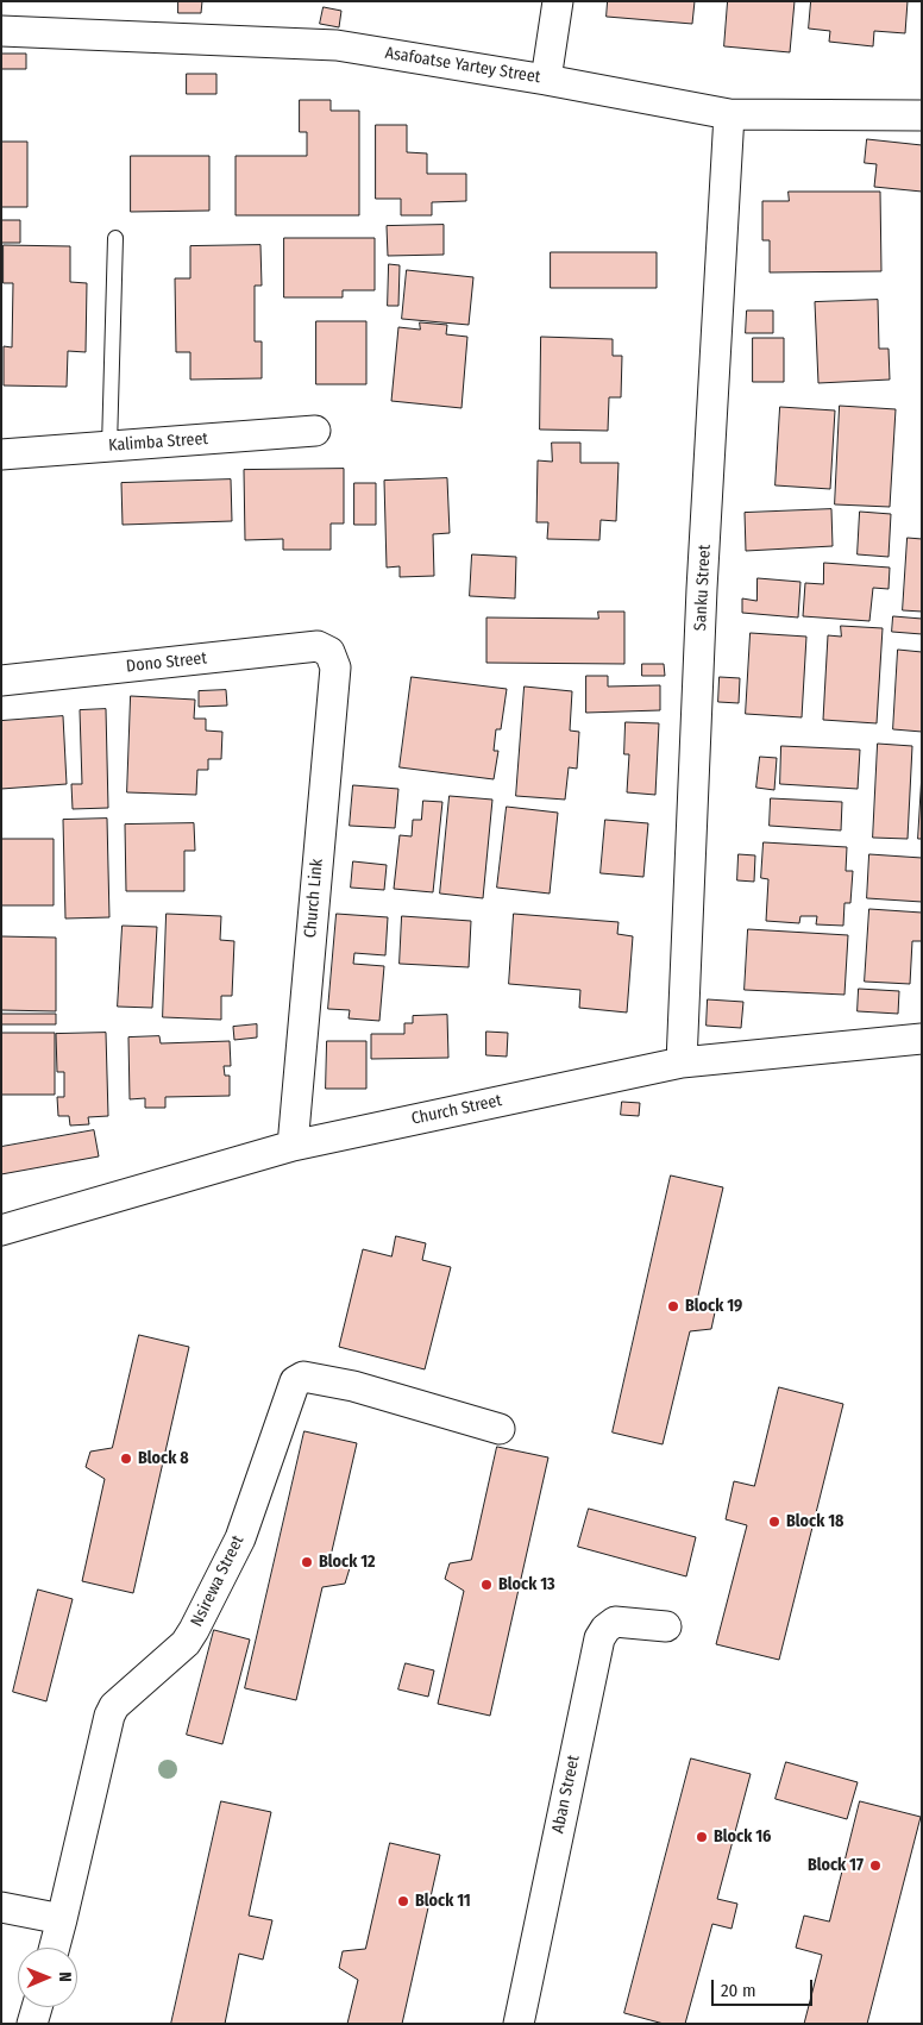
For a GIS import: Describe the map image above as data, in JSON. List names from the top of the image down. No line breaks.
{"streets":{"street":["Asafoatse Yartey Street","Kalimba Street","Sanku Street","Dono Street","Church Link","Church Street","Nsirewa Street","Aban Street"]},"crossings":[["Asafoatse Yartey Street","Sanku Street"],["Sanku Street","Church Street"],["Dono Street","Church Link"],["Church Link","Church Street"]],"places":["Block 19","Block 8","Block 18","Block 12","Block 13","Block 16","Block 17","Block 11"],"scale_bar":"20 m","north":"right"}
